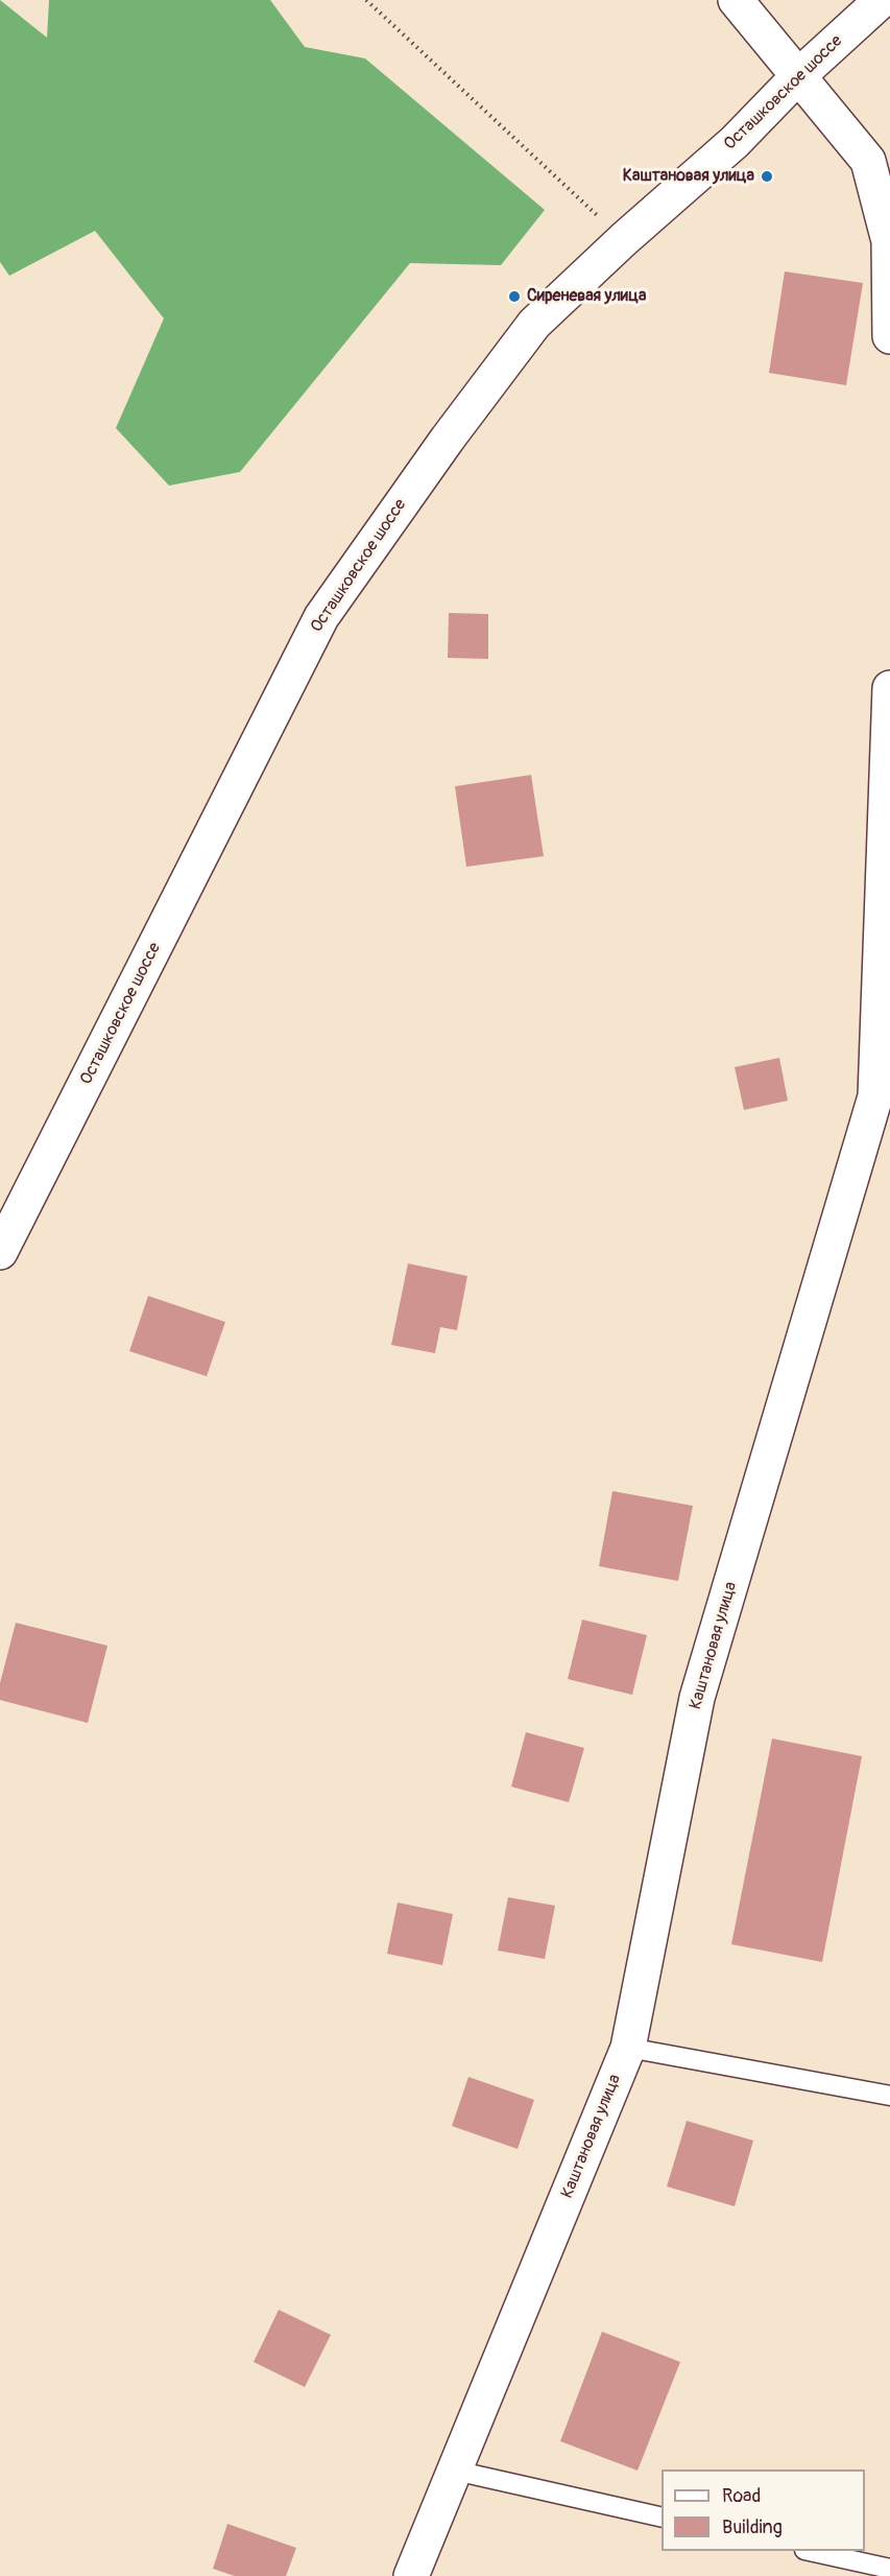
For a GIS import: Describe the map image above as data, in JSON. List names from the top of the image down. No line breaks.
{"streets":{"street":["Осташковское шоссе","Каштановая улица"]},"places":["Каштановая улица","Сиреневая улица"],"legend":["Road","Building"]}
